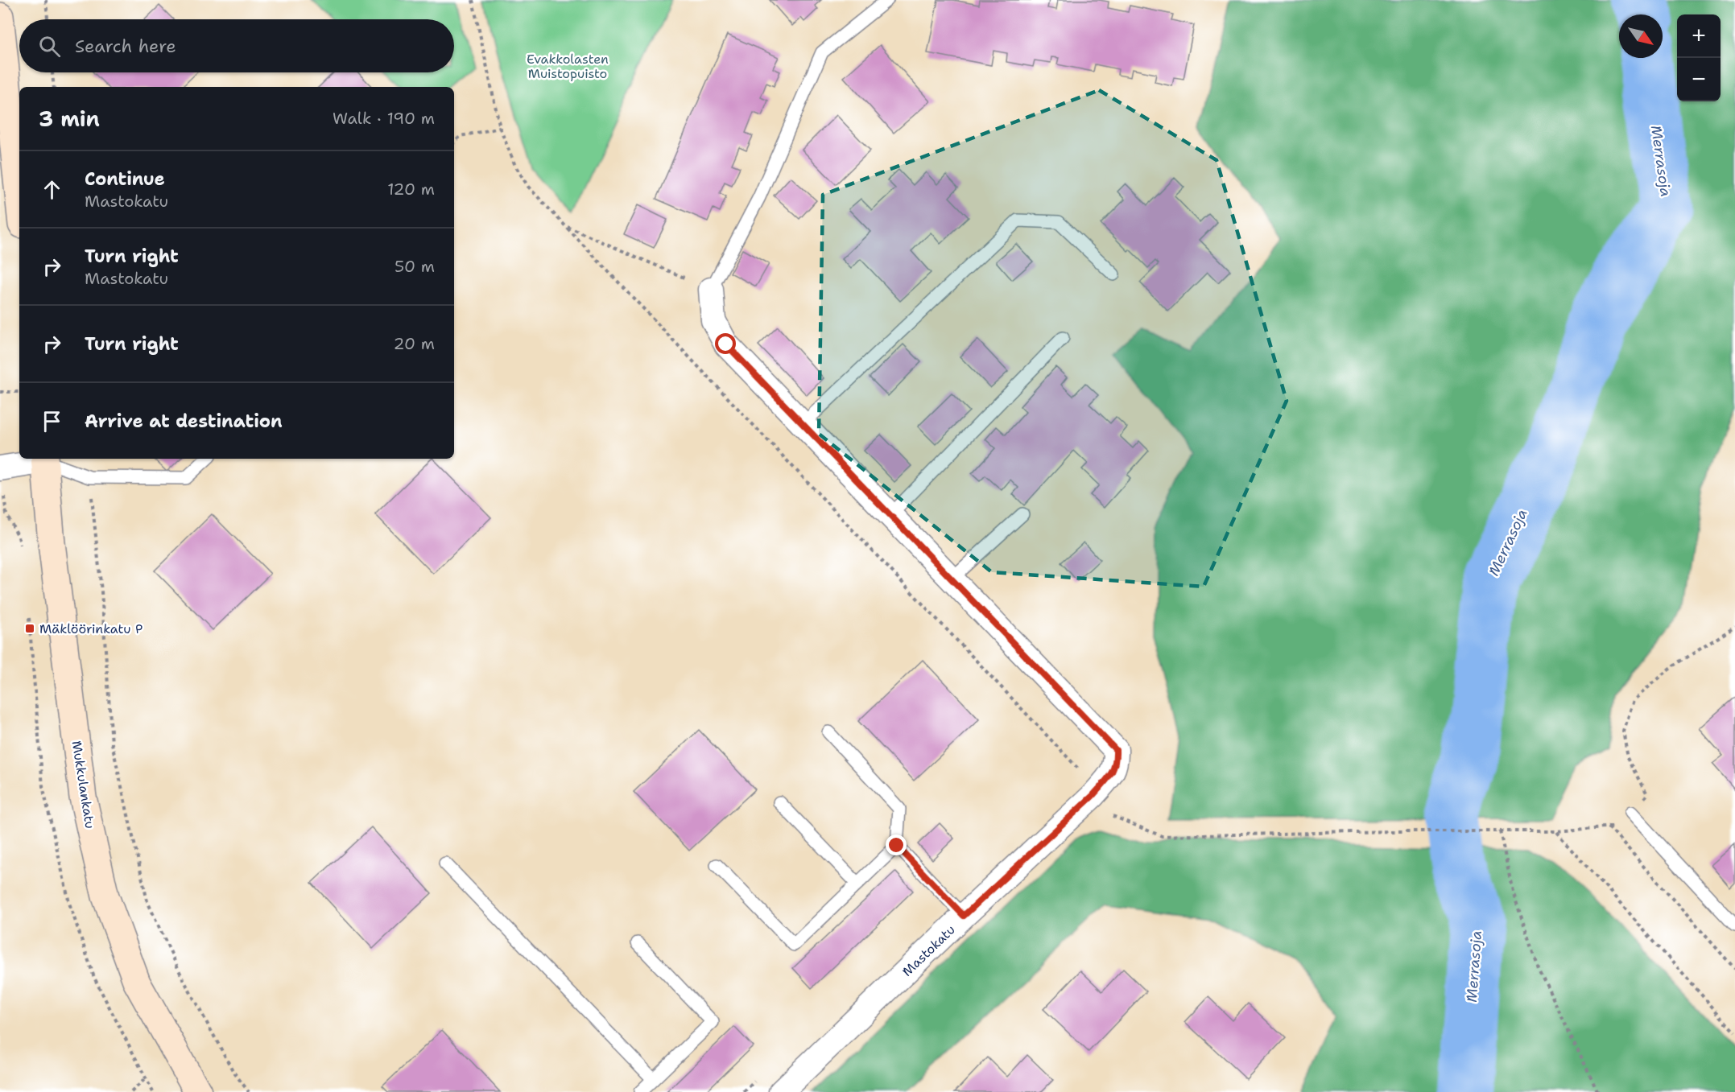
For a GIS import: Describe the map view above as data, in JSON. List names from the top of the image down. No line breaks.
{"streets":{"street":["Mukkulankatu","Mastokatu"]},"water":["Merrasoja"],"parks":["Evakkolasten Muistopuisto"],"places":{"transit":["Mäklöörinkatu P"]},"north":"bottom right","page":{"map_buttons":["+","−"],"search":"Search here","heading":["3 min","Walk · 190 m"],"list":[["Continue","Mastokatu","120 m"],["Turn right","Mastokatu","50 m"],["Turn right","20 m"],"Arrive at destination"]}}
